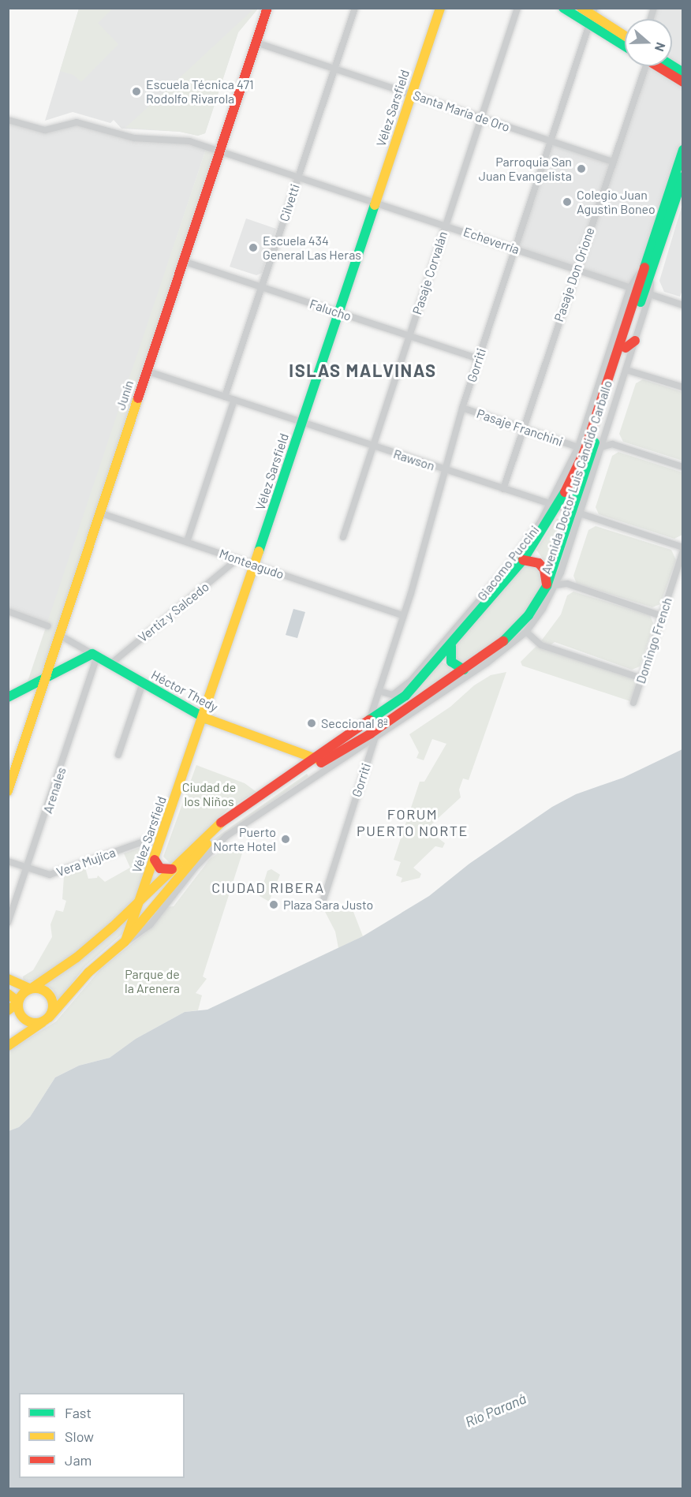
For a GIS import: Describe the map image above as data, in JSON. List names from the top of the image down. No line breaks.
{"streets":{"main road":["Vélez Sarsfield","Junín","Avenida Doctor Luis Cándido Carballo","Héctor Thedy"],"street":["Santa María de Oro","Cilvetti","Echeverría","Pasaje Corvalán","Pasaje Don Orione","Falucho","Gorriti","Pasaje Franchini","Rawson","Giacomo Puccini","Monteagudo","Vertiz y Salcedo","Domingo French","Arenales","Vera Mujíca"]},"crossings":[["Vélez Sarsfield","Santa María de Oro"],["Vélez Sarsfield","Echeverría"],["Vélez Sarsfield","Falucho"],["Vélez Sarsfield","Rawson"],["Vélez Sarsfield","Avenida Doctor Luis Cándido Carballo"],["Vélez Sarsfield","Monteagudo"],["Vélez Sarsfield","Héctor Thedy"],["Vélez Sarsfield","Vera Mujíca"],["Santa María de Oro","Cilvetti"],["Santa María de Oro","Pasaje Corvalán"],["Santa María de Oro","Pasaje Don Orione"],["Santa María de Oro","Gorriti"],["Santa María de Oro","Junín"],["Cilvetti","Echeverría"],["Cilvetti","Falucho"],["Cilvetti","Rawson"],["Echeverría","Pasaje Corvalán"],["Echeverría","Pasaje Don Orione"],["Echeverría","Gorriti"],["Echeverría","Junín"],["Echeverría","Avenida Doctor Luis Cándido Carballo"],["Pasaje Corvalán","Falucho"],["Pasaje Corvalán","Rawson"],["Pasaje Don Orione","Pasaje Franchini"],["Pasaje Don Orione","Rawson"],["Falucho","Gorriti"],["Falucho","Junín"],["Gorriti","Pasaje Franchini"],["Gorriti","Rawson"],["Gorriti","Avenida Doctor Luis Cándido Carballo"],["Gorriti","Giacomo Puccini"],["Gorriti","Monteagudo"],["Junín","Rawson"],["Junín","Monteagudo"],["Junín","Héctor Thedy"],["Rawson","Avenida Doctor Luis Cándido Carballo"],["Rawson","Domingo French"],["Avenida Doctor Luis Cándido Carballo","Giacomo Puccini"],["Avenida Doctor Luis Cándido Carballo","Héctor Thedy"],["Monteagudo","Vertiz y Salcedo"],["Vertiz y Salcedo","Héctor Thedy"],["Héctor Thedy","Arenales"],["Arenales","Vera Mujíca"]],"districts":["ISLAS MALVINAS","FORUM PUERTO NORTE","CIUDAD RIBERA"],"water":["Río Paraná"],"parks":["Ciudad de los Niños","Parque de la Arenera"],"places":["Escuela Técnica 471 Rodolfo Rivarola","Parroquia San Juan Evangelista","Colegio Juan Agustìn Boneo","Escuela 434 General Las Heras","Seccional 8ª","Puerto Norte Hotel","Plaza Sara Justo"],"legend":["Fast","Slow","Jam"],"north":"right"}
